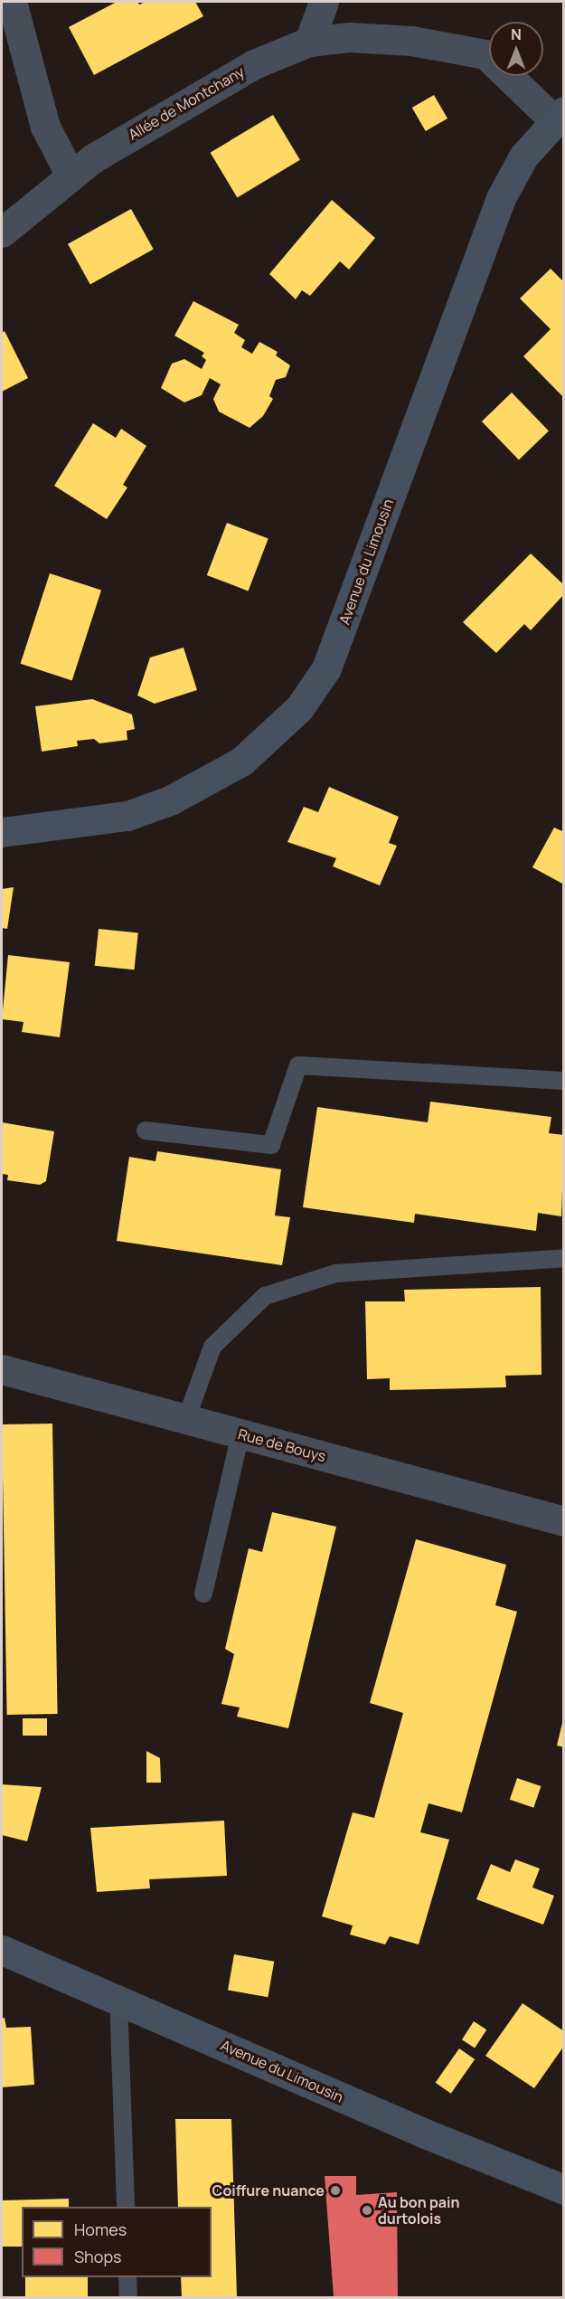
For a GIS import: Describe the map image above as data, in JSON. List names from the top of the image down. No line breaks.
{"streets":{"main road":["Avenue du Limousin"],"street":["Allée de Montchany","Rue de Bouys"]},"crossings":[["Allée de Montchany","Avenue du Limousin"]],"places":["Coiffure nuance","Au bon pain durtolois"],"legend":["Homes","Shops"],"north":"top"}
